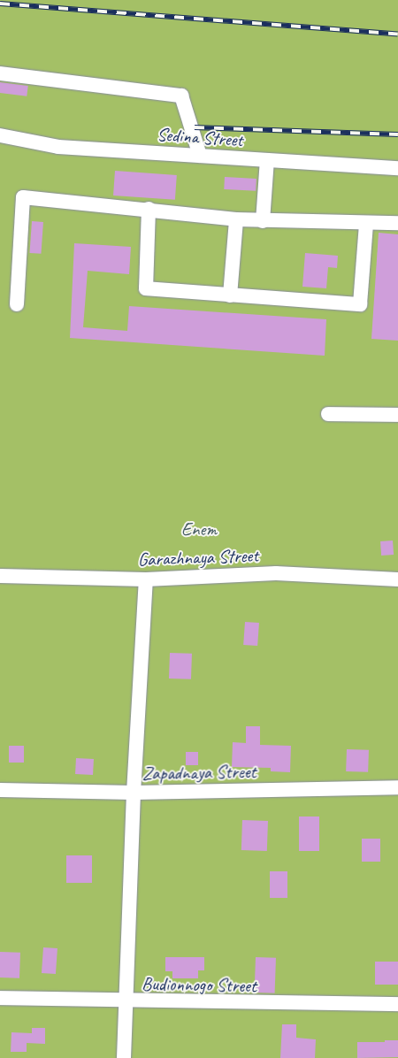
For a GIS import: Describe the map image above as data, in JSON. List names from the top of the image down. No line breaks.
{"streets":{"street":["Sedina Street","Garazhnaya Street","Zapadnaya Street","Budionnogo Street"]},"parks":["Enem"]}
